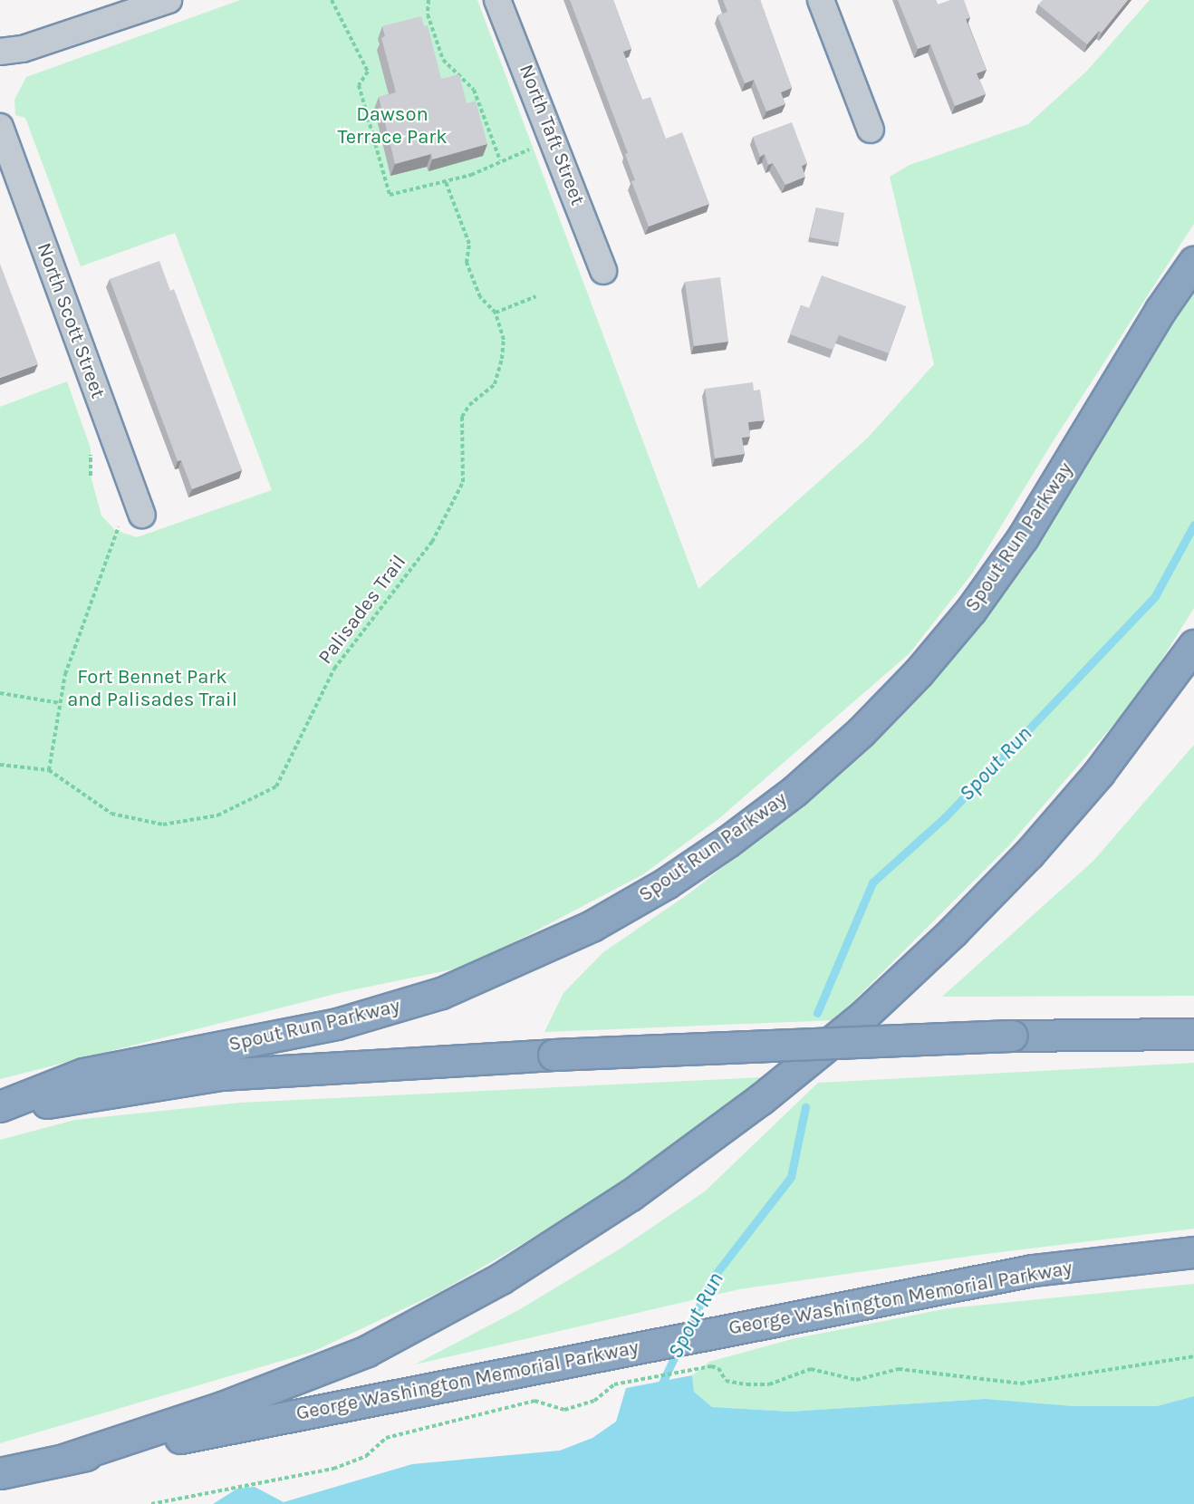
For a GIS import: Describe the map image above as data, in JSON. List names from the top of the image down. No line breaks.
{"streets":{"highway":["Spout Run Parkway","George Washington Memorial Parkway"],"street":["North Taft Street","North Scott Street"],"path":["Palisades Trail"]},"water":["Spout Run"],"parks":["Dawson Terrace Park","Fort Bennet Park and Palisades Trail"]}
